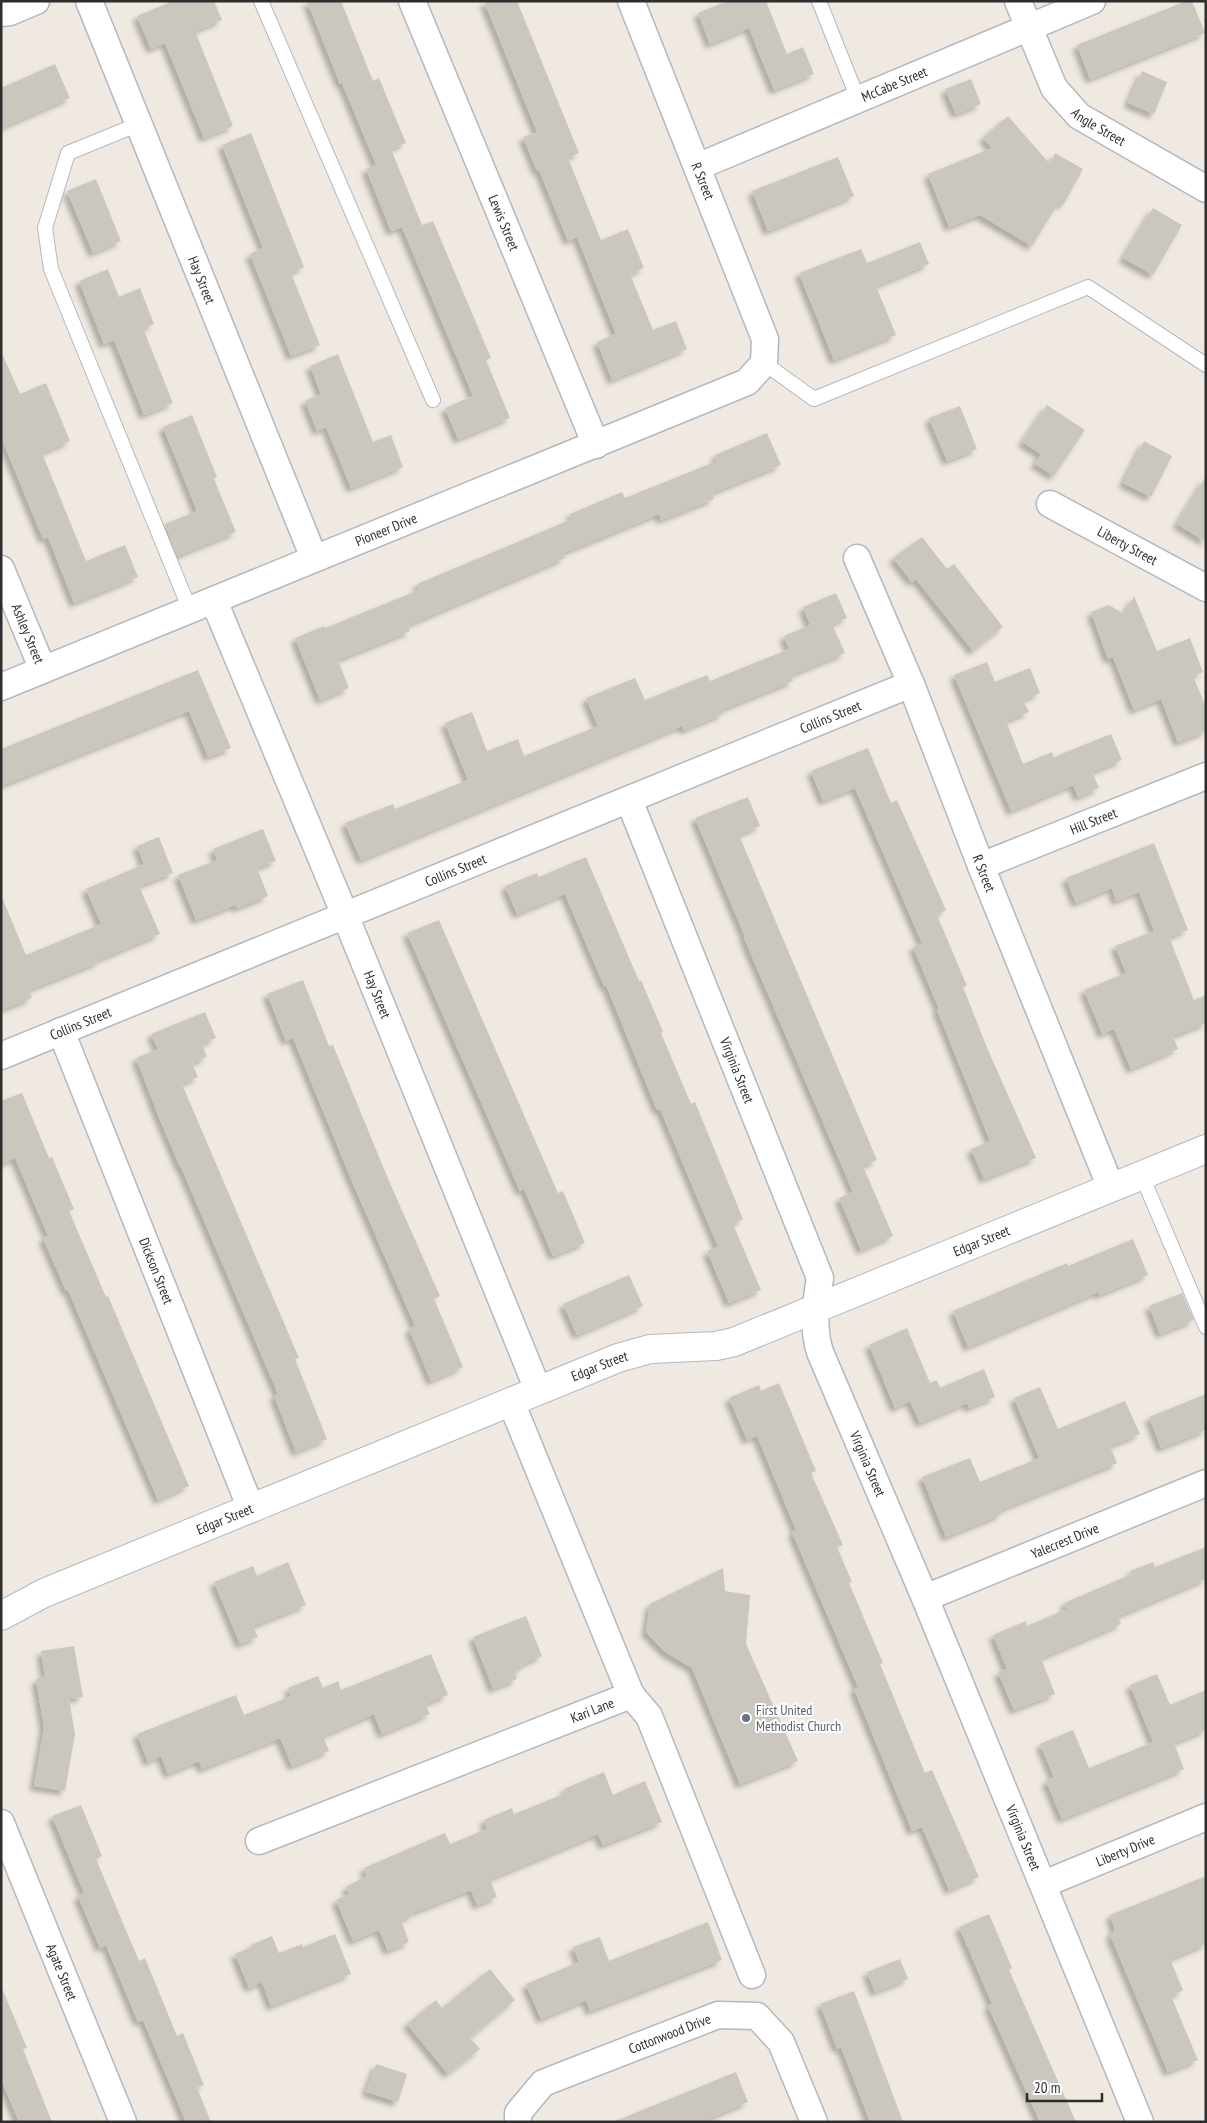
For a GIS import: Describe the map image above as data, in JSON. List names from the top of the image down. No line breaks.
{"streets":{"street":["McCabe Street","Angle Street","R Street","Lewis Street","Hay Street","Pioneer Drive","Liberty Street","Ashley Street","Collins Street","Hill Street","Virginia Street","Edgar Street","Dickson Street","Yalecrest Drive","Kari Lane","Liberty Drive","Agate Street","Cottonwood Drive"]},"crossings":[["McCabe Street","Angle Street"],["McCabe Street","R Street"],["R Street","Pioneer Drive"],["R Street","Collins Street"],["R Street","Hill Street"],["R Street","Edgar Street"],["Lewis Street","Pioneer Drive"],["Hay Street","Pioneer Drive"],["Hay Street","Collins Street"],["Hay Street","Edgar Street"],["Pioneer Drive","Ashley Street"],["Collins Street","Virginia Street"],["Collins Street","Dickson Street"],["Virginia Street","Edgar Street"],["Virginia Street","Yalecrest Drive"],["Virginia Street","Liberty Drive"],["Edgar Street","Dickson Street"],["Edgar Street","Kari Lane"]],"places":["First United Methodist Church"],"scale_bar":"20 m"}
